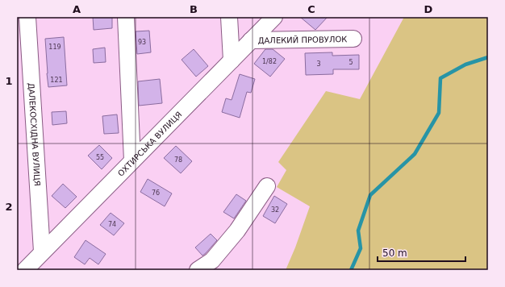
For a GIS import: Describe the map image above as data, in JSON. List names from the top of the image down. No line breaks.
{"streets":{"street":["ДАЛЕКИЙ ПРОВУЛОК","ДАЛЕКОСХІДНА ВУЛИЦЯ","ОХТИРСЬКА ВУЛИЦЯ"]},"crossings":[["ДАЛЕКИЙ ПРОВУЛОК","ОХТИРСЬКА ВУЛИЦЯ"],["ДАЛЕКОСХІДНА ВУЛИЦЯ","ОХТИРСЬКА ВУЛИЦЯ"]],"house_numbers":["93","119","1/82","5","3","121","55","78","76","32","74"],"scale_bar":"50 m","grid":{"columns":["A","B","C","D"],"rows":["1","2"]}}
